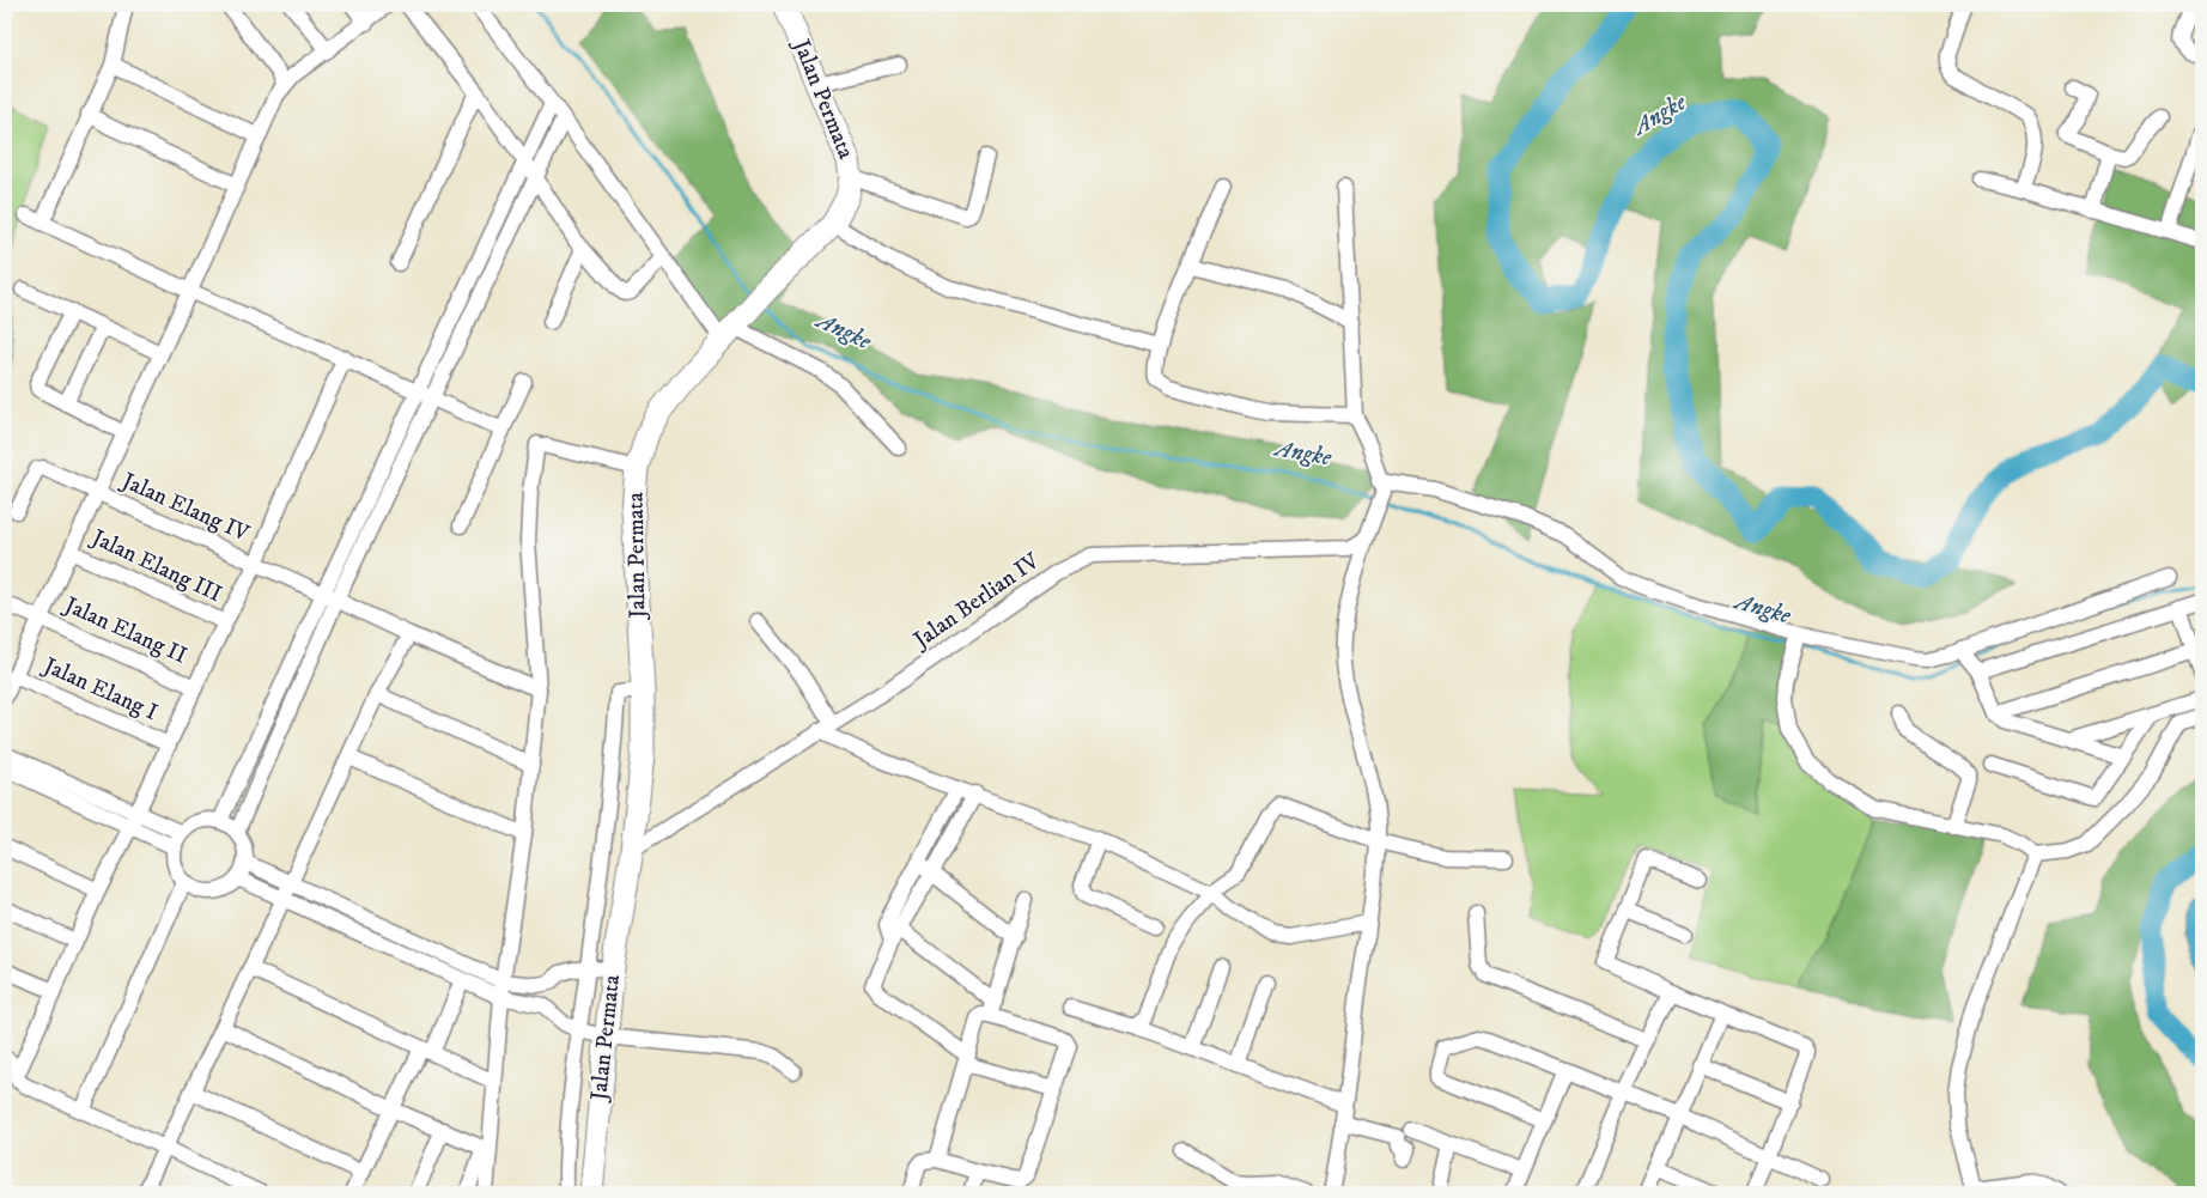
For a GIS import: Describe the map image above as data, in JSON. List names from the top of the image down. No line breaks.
{"streets":{"main road":["Jalan Permata"],"street":["Jalan Elang IV","Jalan Elang III","Jalan Berlian IV","Jalan Elang II","Jalan Elang I"]},"crossings":[["Jalan Permata","Jalan Berlian IV"]],"water":["Angke"]}
